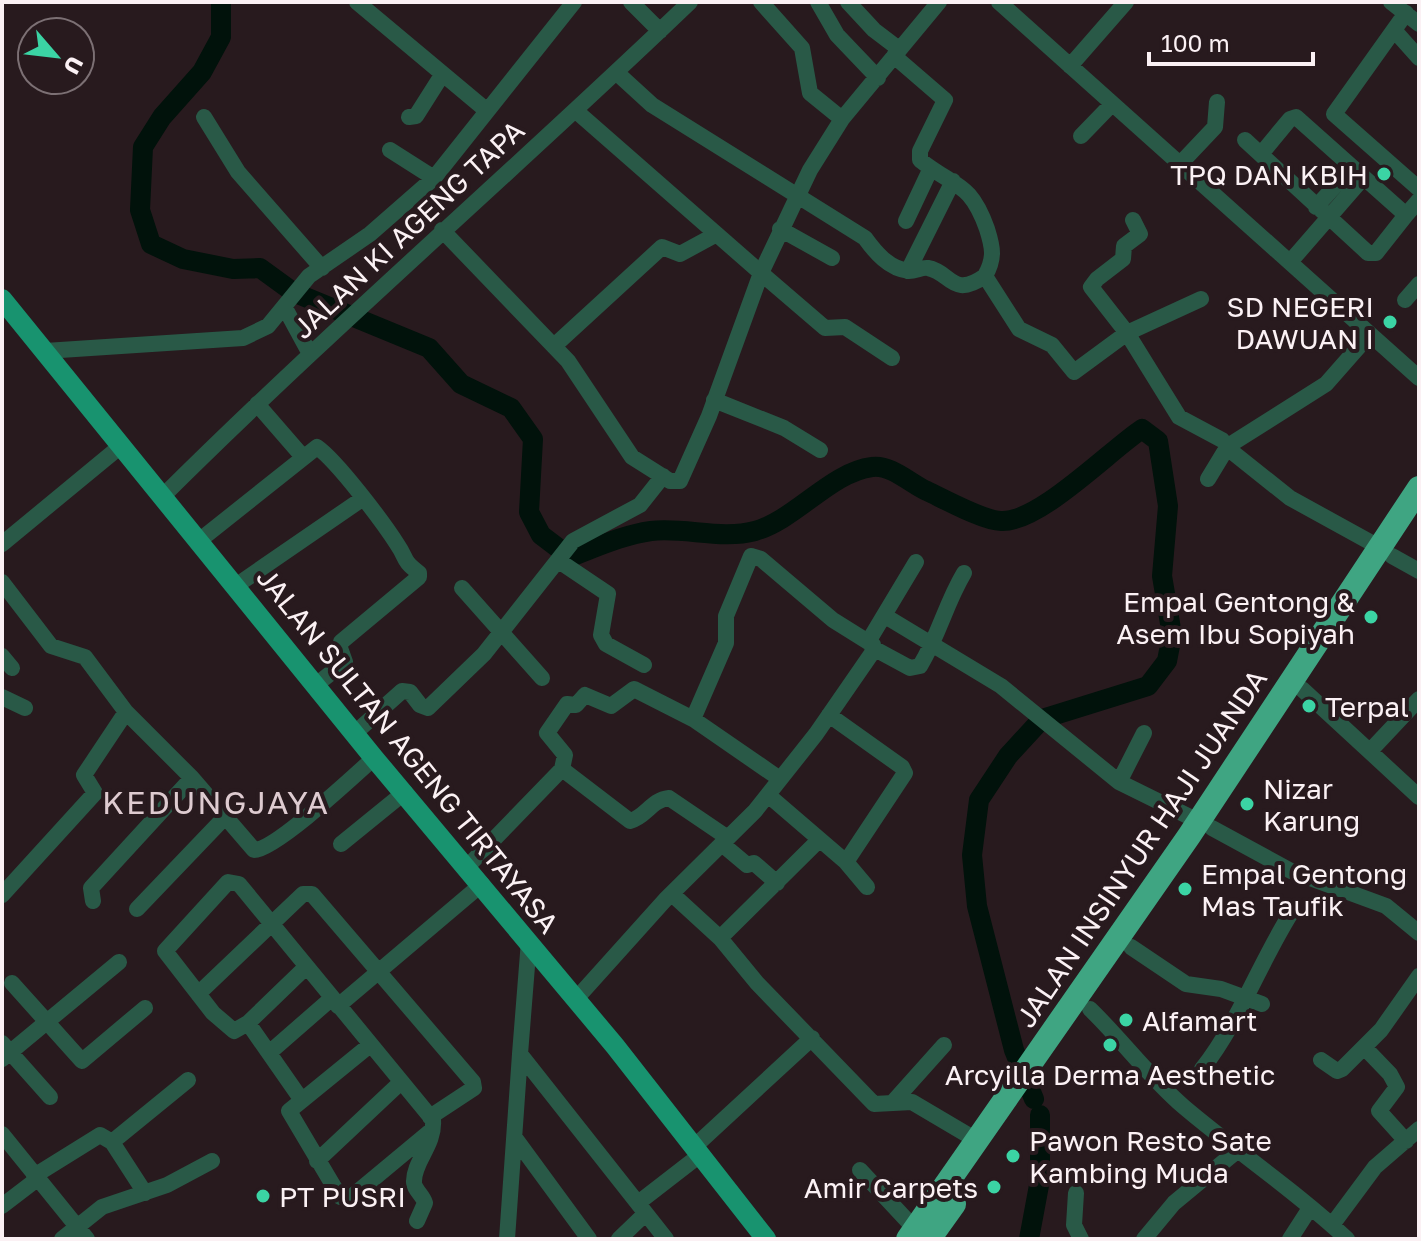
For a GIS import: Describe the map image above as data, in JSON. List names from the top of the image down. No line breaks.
{"streets":{"highway":["JALAN INSINYUR HAJI JUANDA"],"main road":["JALAN SULTAN AGENG TIRTAYASA"],"street":["JALAN KI AGENG TAPA"]},"crossings":[["JALAN KI AGENG TAPA","JALAN SULTAN AGENG TIRTAYASA"]],"districts":["KEDUNGJAYA"],"places":["TPQ DAN KBIH","SD NEGERI DAWUAN I","Empal Gentong & Asem Ibu Sopiyah","Terpal","Nizar Karung","Empal Gentong Mas Taufik","Alfamart","Arcyilla Derma Aesthetic","Pawon Resto Sate Kambing Muda","Amir Carpets","PT PUSRI"],"scale_bar":"100 m","north":"bottom right"}
